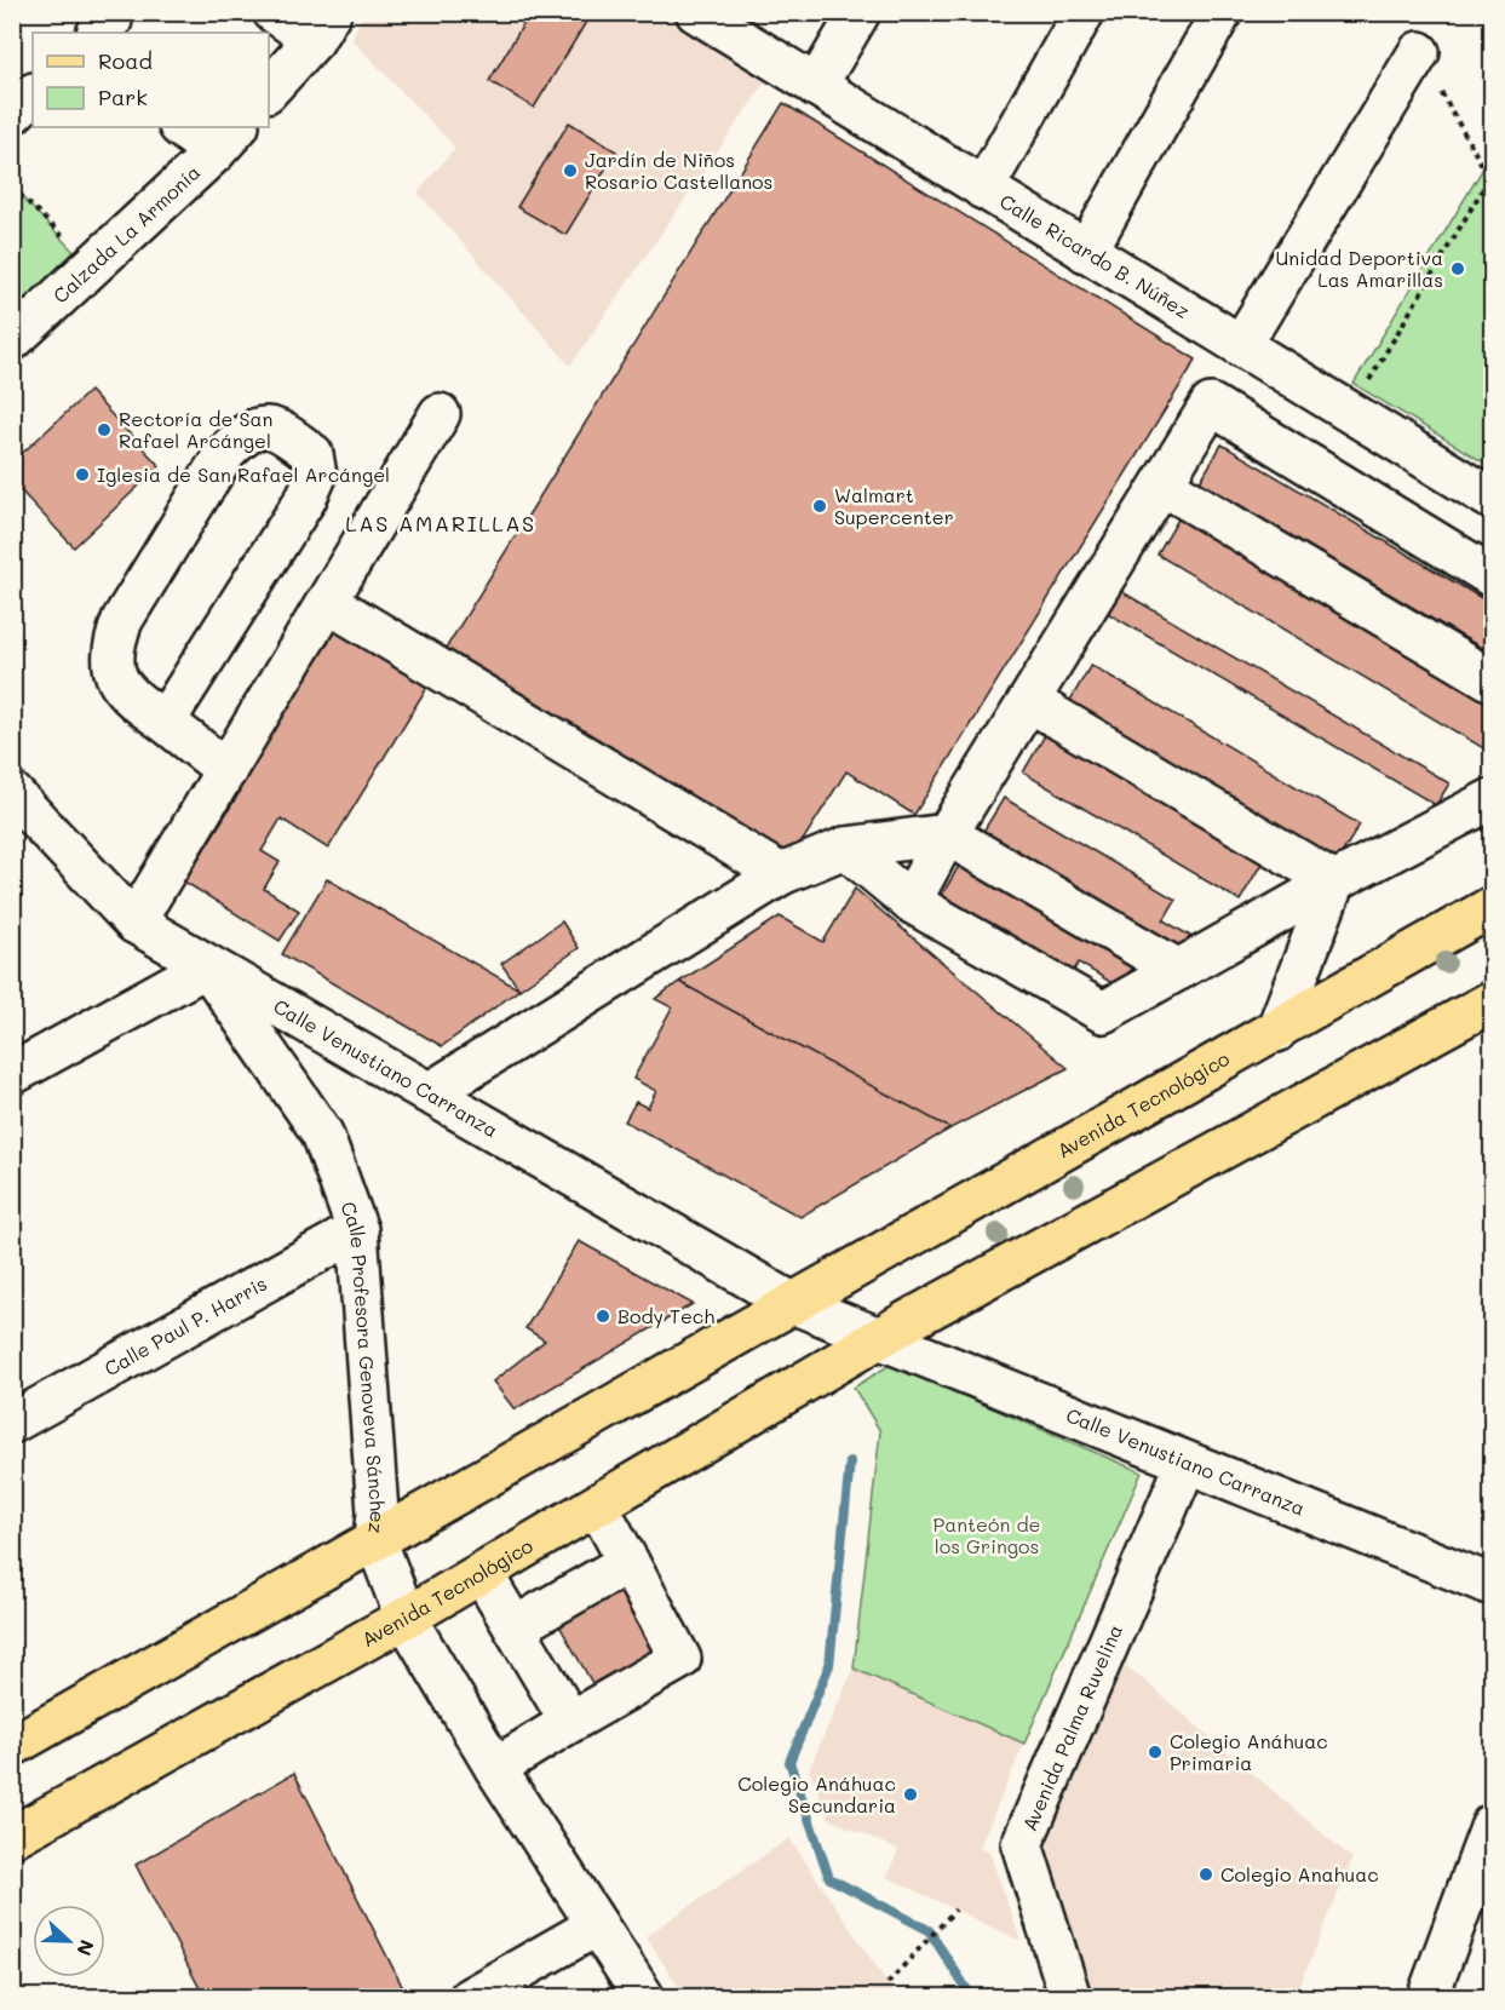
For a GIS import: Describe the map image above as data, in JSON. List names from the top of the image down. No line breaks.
{"streets":{"main road":["Avenida Tecnológico"],"street":["Calzada La Armonía","Calle Ricardo B. Núñez","Calle Venustiano Carranza","Calle Paul P. Harris","Calle Profesora Genoveva Sánchez","Avenida Palma Ruvelina"]},"crossings":[["Calle Venustiano Carranza","Avenida Tecnológico"],["Calle Venustiano Carranza","Calle Profesora Genoveva Sánchez"],["Calle Venustiano Carranza","Avenida Palma Ruvelina"],["Avenida Tecnológico","Calle Profesora Genoveva Sánchez"],["Calle Paul P. Harris","Calle Profesora Genoveva Sánchez"]],"districts":["LAS AMARILLAS"],"parks":["Panteón de los Gringos"],"places":["Jardín de Niños Rosario Castellanos","Unidad Deportiva Las Amarillas","Rectoría de San Rafael Arcángel","Iglesia de San Rafael Arcángel","Walmart Supercenter","Body Tech","Colegio Anáhuac Primaria","Colegio Anáhuac Secundaria","Colegio Anahuac"],"legend":["Road","Park"],"north":"right"}
